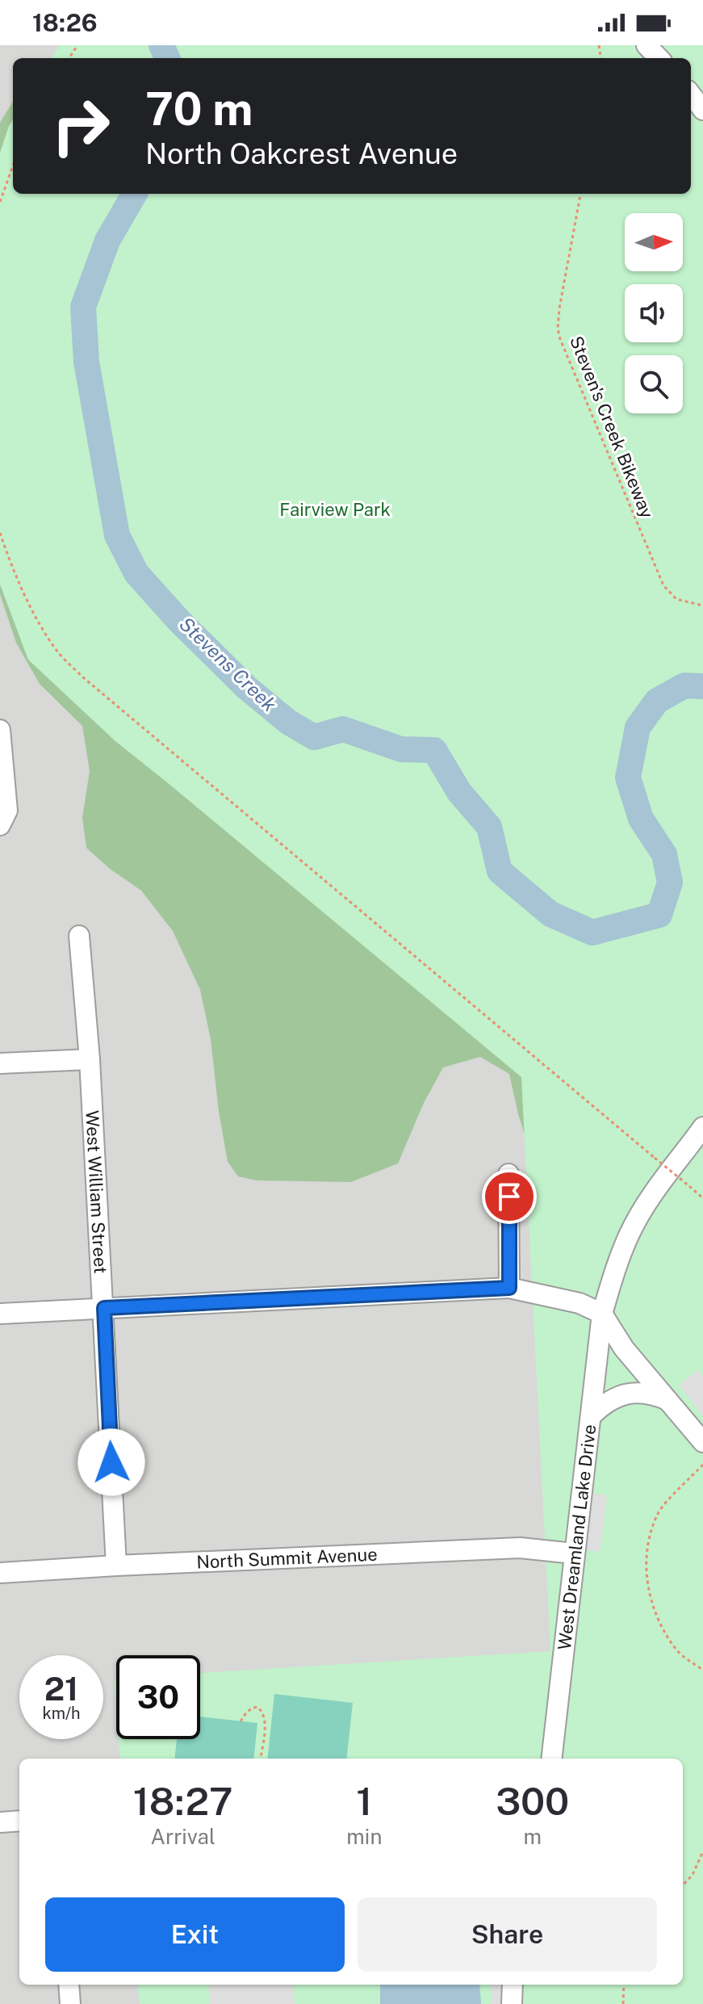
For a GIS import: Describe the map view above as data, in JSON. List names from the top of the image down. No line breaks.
{"streets":{"street":["West William Street","West Dreamland Lake Drive","North Summit Avenue"],"path":["Steven's Creek Bikeway"]},"crossings":[["West William Street","North Summit Avenue"],["West Dreamland Lake Drive","North Summit Avenue"]],"water":["Stevens Creek"],"parks":["Fairview Park"],"north":"right","page":{"status":"18:26","turn":["70 m","North Oakcrest Avenue"],"speed":"21 km/h","limit":"30","eta":["18:27","Arrival","1","min","300","m"],"buttons":["Exit","Share"]}}
